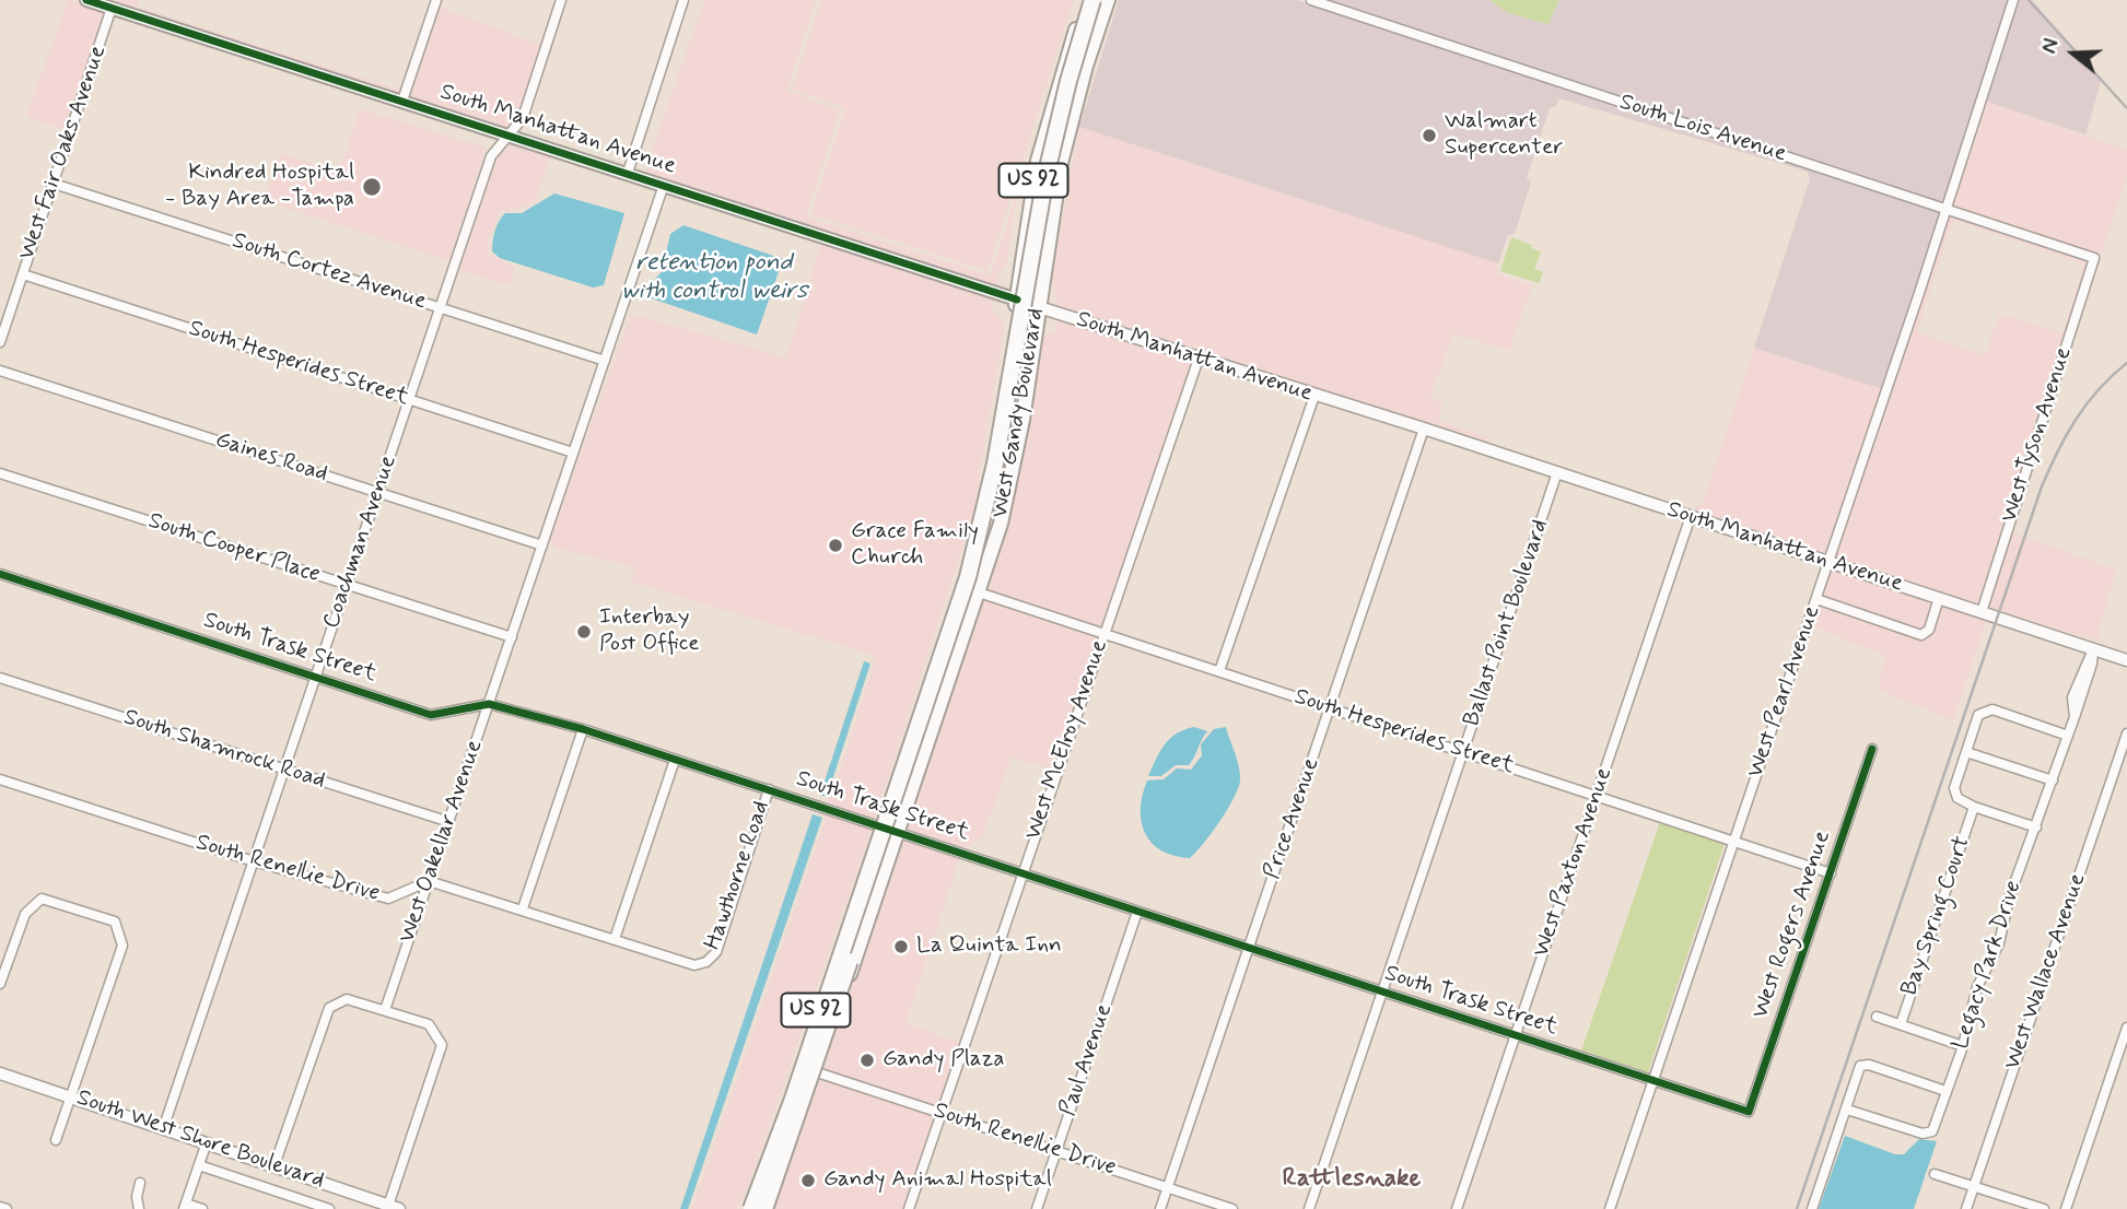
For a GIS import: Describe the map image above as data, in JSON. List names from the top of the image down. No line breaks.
{"streets":{"main road":["South Manhattan Avenue","US 92","West Gandy Boulevard"],"street":["South Lois Avenue","West Fair Oaks Avenue","South Cortez Avenue","South Hesperides Street","West Tyson Avenue","Gaines Road","Coachman Avenue","South Cooper Place","Ballast Point Boulevard","South Trask Street","West Pearl Avenue","West McElroy Avenue","South Shamrock Road","Price Avenue","West Oakellar Avenue","West Paxton Avenue","South Renellie Drive","Hawthorne Road","Bay Spring Court","West Rogers Avenue","Legacy Park Drive","West Wallace Avenue","Paul Avenue","South West Shore Boulevard"]},"crossings":[["South Lois Avenue","West Tyson Avenue"],["South Lois Avenue","West Pearl Avenue"],["South Manhattan Avenue","West Fair Oaks Avenue"],["South Manhattan Avenue","West Gandy Boulevard"],["South Manhattan Avenue","West Tyson Avenue"],["South Manhattan Avenue","Coachman Avenue"],["South Manhattan Avenue","Ballast Point Boulevard"],["South Manhattan Avenue","West Pearl Avenue"],["South Manhattan Avenue","West McElroy Avenue"],["South Manhattan Avenue","Price Avenue"],["South Manhattan Avenue","West Oakellar Avenue"],["South Manhattan Avenue","West Paxton Avenue"],["South Manhattan Avenue","Legacy Park Drive"],["West Fair Oaks Avenue","South Cortez Avenue"],["West Fair Oaks Avenue","South Hesperides Street"],["South Cortez Avenue","Coachman Avenue"],["South Cortez Avenue","West Oakellar Avenue"],["South Hesperides Street","West Gandy Boulevard"],["South Hesperides Street","Coachman Avenue"],["South Hesperides Street","Ballast Point Boulevard"],["South Hesperides Street","West Pearl Avenue"],["South Hesperides Street","West McElroy Avenue"],["South Hesperides Street","Price Avenue"],["South Hesperides Street","West Oakellar Avenue"],["South Hesperides Street","West Paxton Avenue"],["South Hesperides Street","West Rogers Avenue"],["West Gandy Boulevard","South Trask Street"],["West Gandy Boulevard","South Renellie Drive"],["Gaines Road","Coachman Avenue"],["Gaines Road","West Oakellar Avenue"],["Coachman Avenue","South Cooper Place"],["Coachman Avenue","South Trask Street"],["Coachman Avenue","South Shamrock Road"],["Coachman Avenue","South Renellie Drive"],["Coachman Avenue","South West Shore Boulevard"],["South Cooper Place","West Oakellar Avenue"],["Ballast Point Boulevard","South Trask Street"],["South Trask Street","West Pearl Avenue"],["South Trask Street","West McElroy Avenue"],["South Trask Street","Price Avenue"],["South Trask Street","West Oakellar Avenue"],["South Trask Street","West Paxton Avenue"],["South Trask Street","Hawthorne Road"],["South Trask Street","West Rogers Avenue"],["South Trask Street","Paul Avenue"],["West McElroy Avenue","South Renellie Drive"],["South Shamrock Road","West Oakellar Avenue"],["Price Avenue","South Renellie Drive"],["West Oakellar Avenue","South Renellie Drive"],["South Renellie Drive","Paul Avenue"]],"districts":["Rattlesnake"],"water":["retention pond with control weirs"],"places":["Walmart Supercenter","Kindred Hospital - Bay Area -Tampa","Grace Family Church","Interbay Post Office","La Quinta Inn","Gandy Plaza","Gandy Animal Hospital"],"north":"left"}
